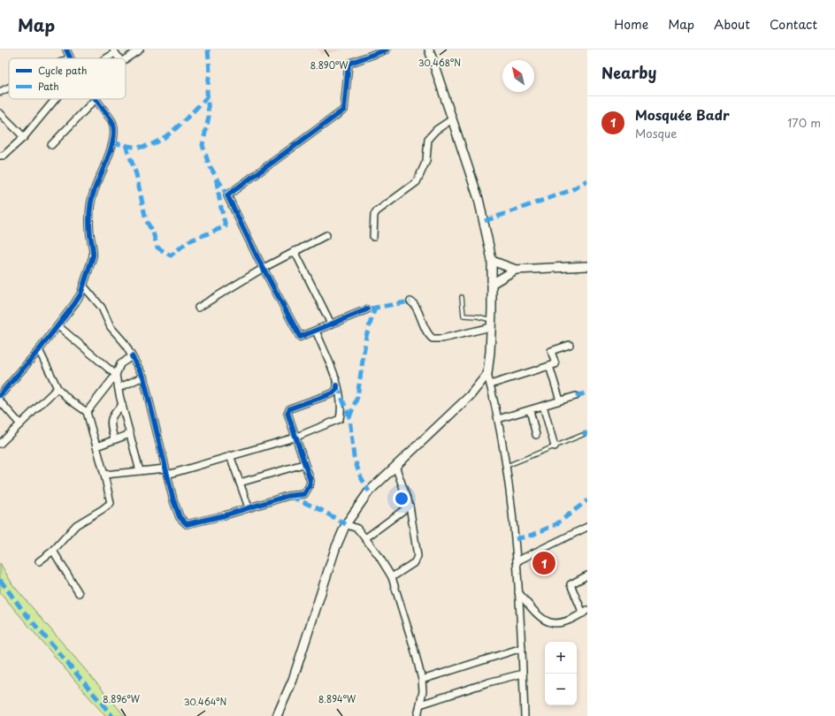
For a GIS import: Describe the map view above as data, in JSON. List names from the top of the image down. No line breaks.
{"legend":["Cycle path","Path"],"north":"top left","page":{"header":"Map","nav":["Home","Map","About","Contact"],"heading":"Nearby","list":[{"mark":"1","name":"Mosquée Badr","note":"Mosque","value":"170 m"}],"pins":"1","map_buttons":["+","−"]},"coordinates":["30.468°N","8.890°W","8.896°W","8.894°W","30.464°N"]}
